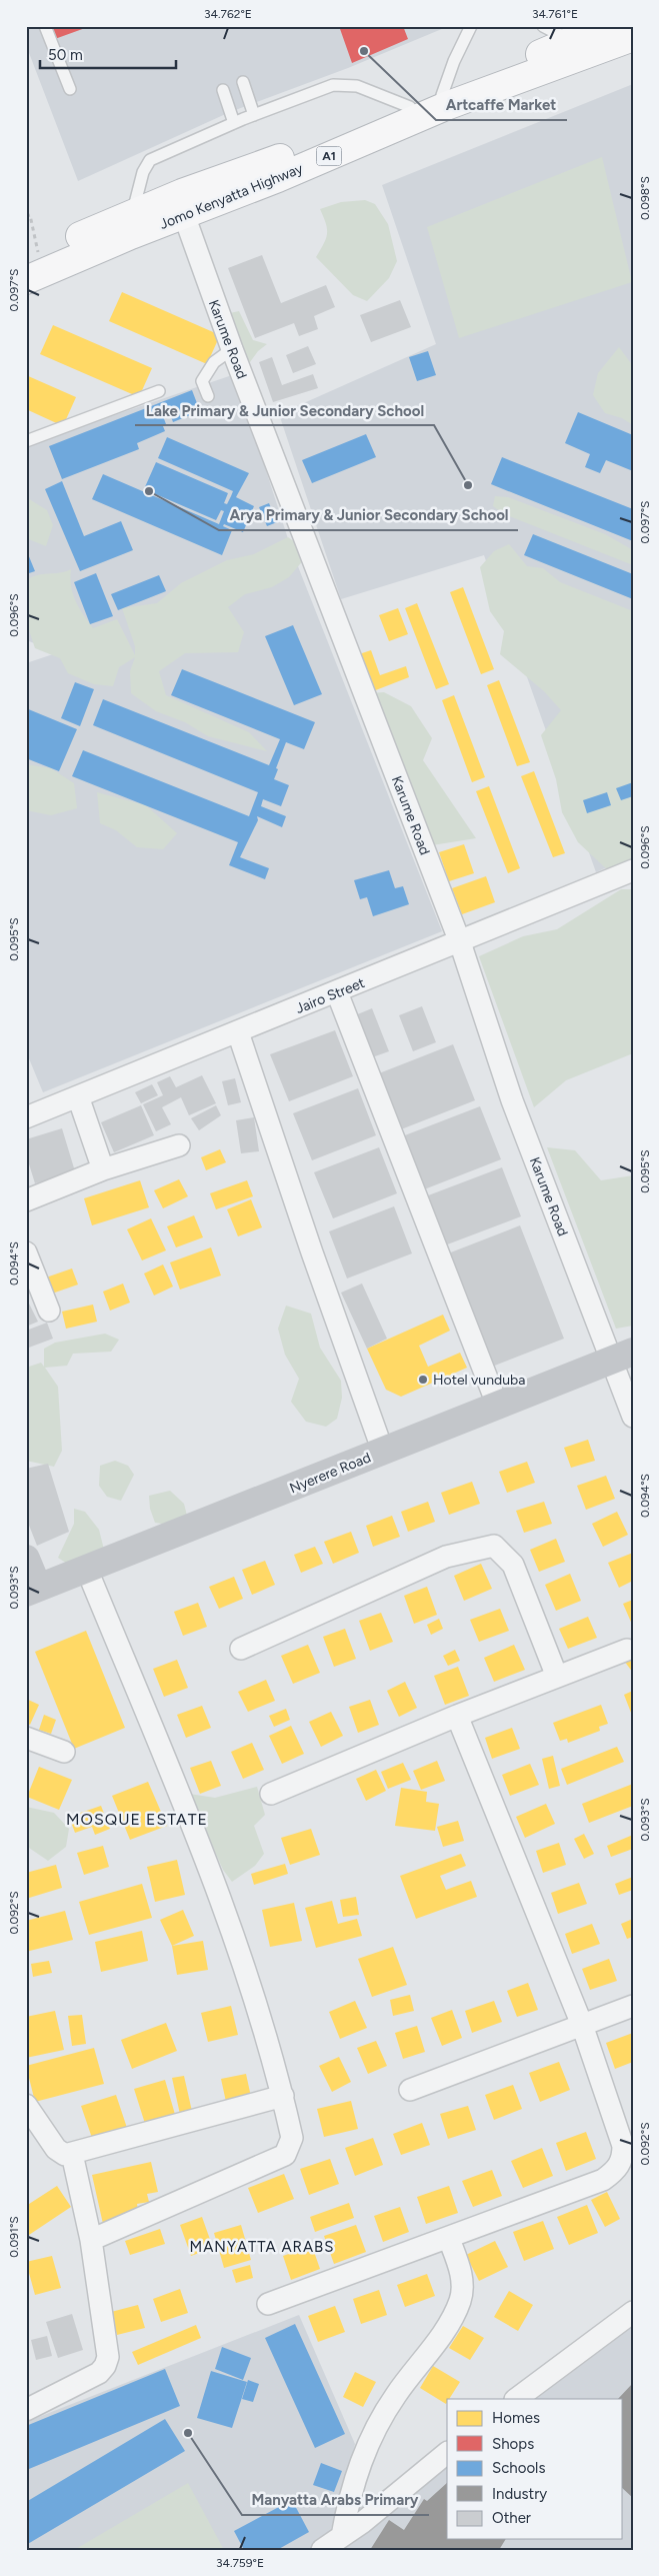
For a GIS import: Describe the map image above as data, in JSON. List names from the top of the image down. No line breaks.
{"streets":{"highway":["A1","Jomo Kenyatta Highway"],"main road":["Nyerere Road"],"street":["Karume Road","Jairo Street"]},"crossings":[["Jomo Kenyatta Highway","Karume Road"],["Karume Road","Jairo Street"],["Karume Road","Nyerere Road"]],"districts":["MOSQUE ESTATE","MANYATTA ARABS"],"places":["Artcaffe Market","Lake Primary & Junior Secondary School","Arya Primary & Junior Secondary School","Hotel vunduba","Manyatta Arabs Primary"],"legend":["Homes","Shops","Schools","Industry","Other"],"scale_bar":"50 m","coordinates":["34.762°E","34.761°E","0.098°S","0.097°S","0.096°S","0.095°S","0.094°S","0.093°S","0.092°S","0.091°S","34.759°E"]}
